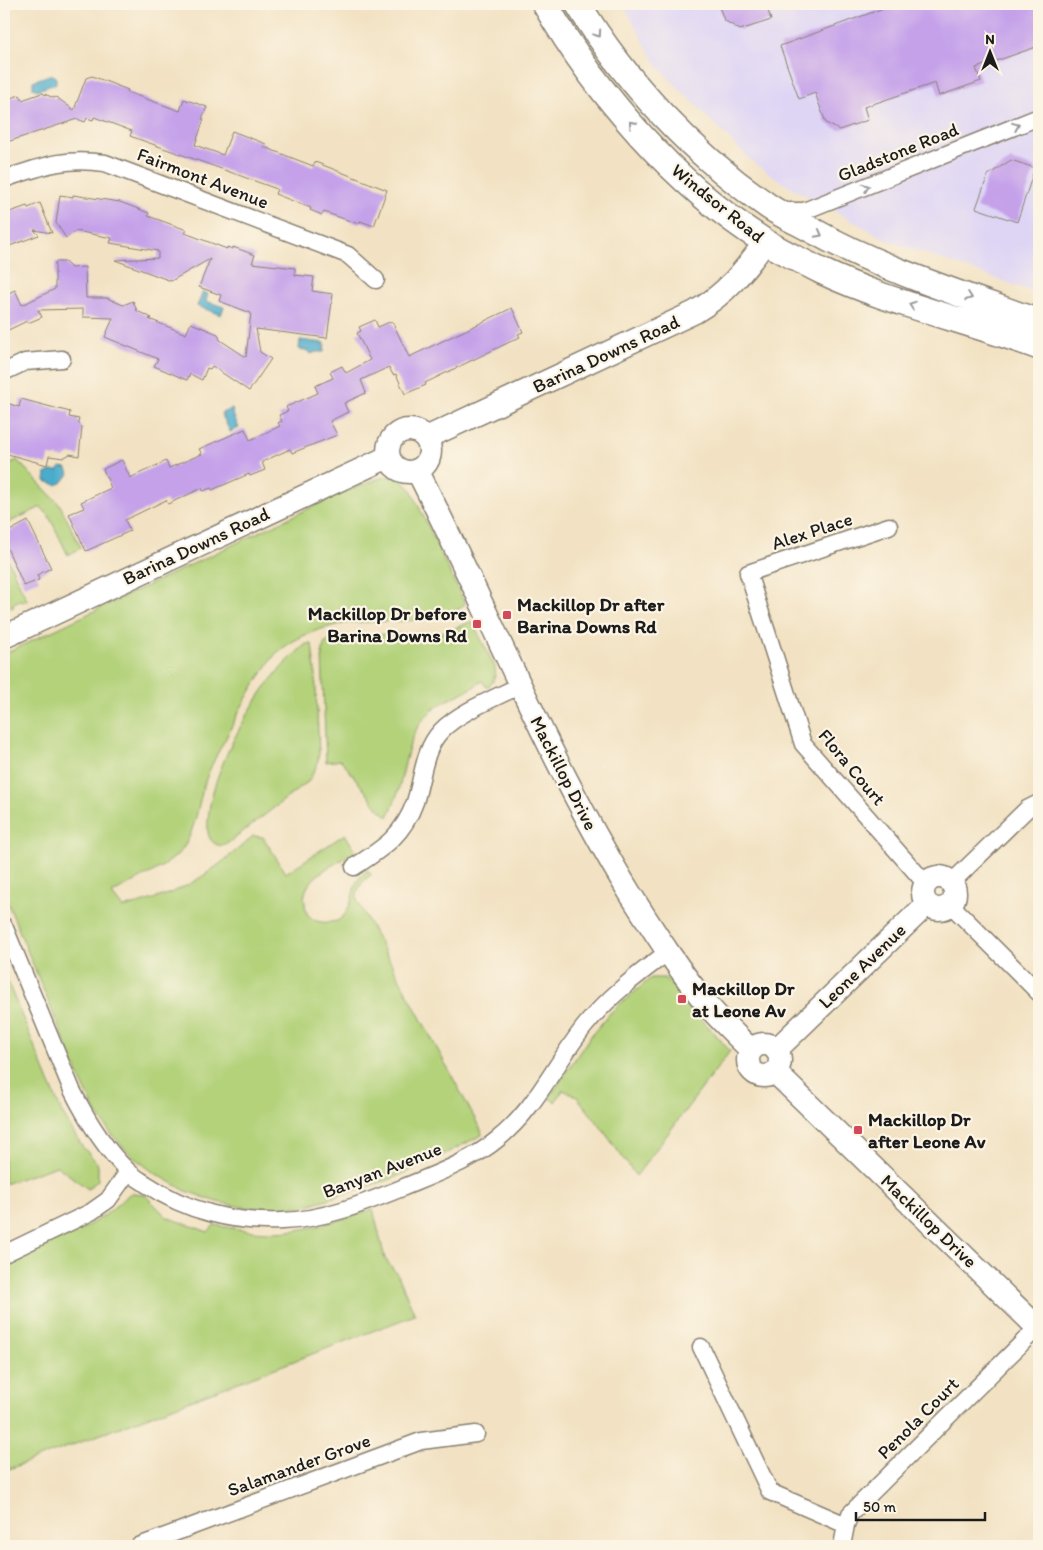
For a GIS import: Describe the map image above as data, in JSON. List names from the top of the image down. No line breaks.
{"streets":{"main road":["Windsor Road","Barina Downs Road","Mackillop Drive","Leone Avenue"],"street":["Gladstone Road","Fairmont Avenue","Alex Place","Flora Court","Banyan Avenue","Penola Court","Salamander Grove"]},"crossings":[["Gladstone Road","Windsor Road"],["Windsor Road","Barina Downs Road"],["Barina Downs Road","Mackillop Drive"],["Alex Place","Flora Court"],["Flora Court","Leone Avenue"],["Mackillop Drive","Leone Avenue"],["Mackillop Drive","Banyan Avenue"],["Mackillop Drive","Penola Court"]],"one_way":["Gladstone Road"],"places":{"transit":["Mackillop Dr after Barina Downs Rd","Mackillop Dr before Barina Downs Rd","Mackillop Dr at Leone Av","Mackillop Dr after Leone Av"]},"scale_bar":"50 m","north":"top"}
